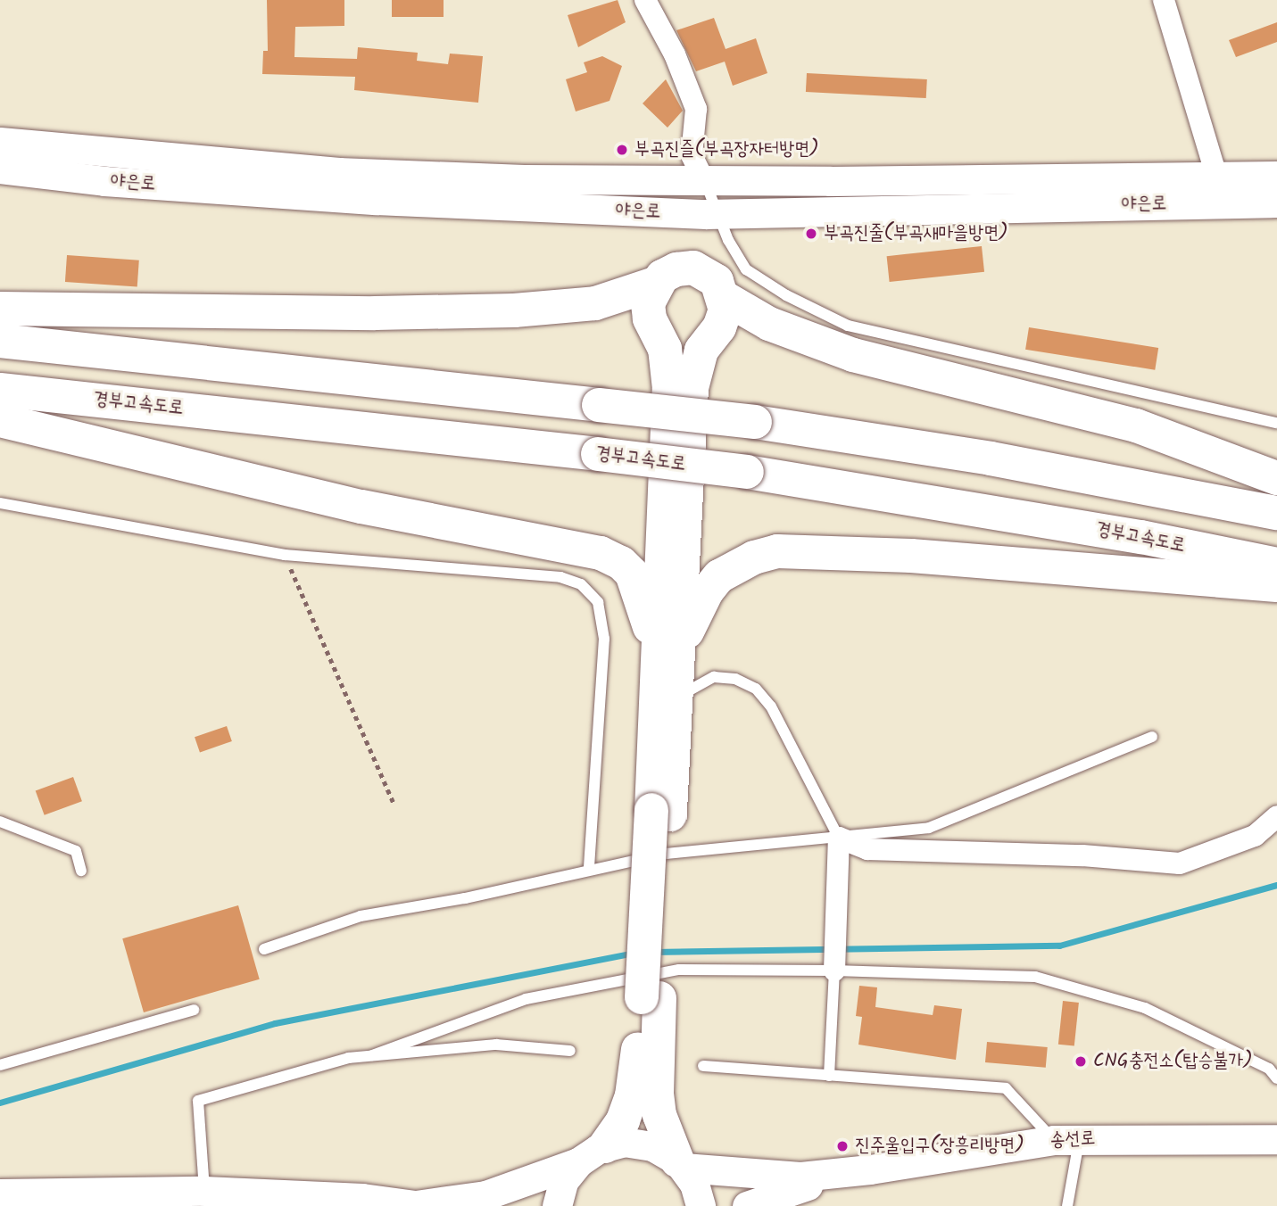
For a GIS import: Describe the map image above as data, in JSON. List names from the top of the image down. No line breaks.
{"streets":{"highway":["경부고속도로"],"main road":["야은로","송선로"]},"places":["부곡진즐(부곡장자터방면)","부곡진줄(부곡새마을방면)","CNG충전소(탑승불가)","진주울입구(장흥리방면)"]}
